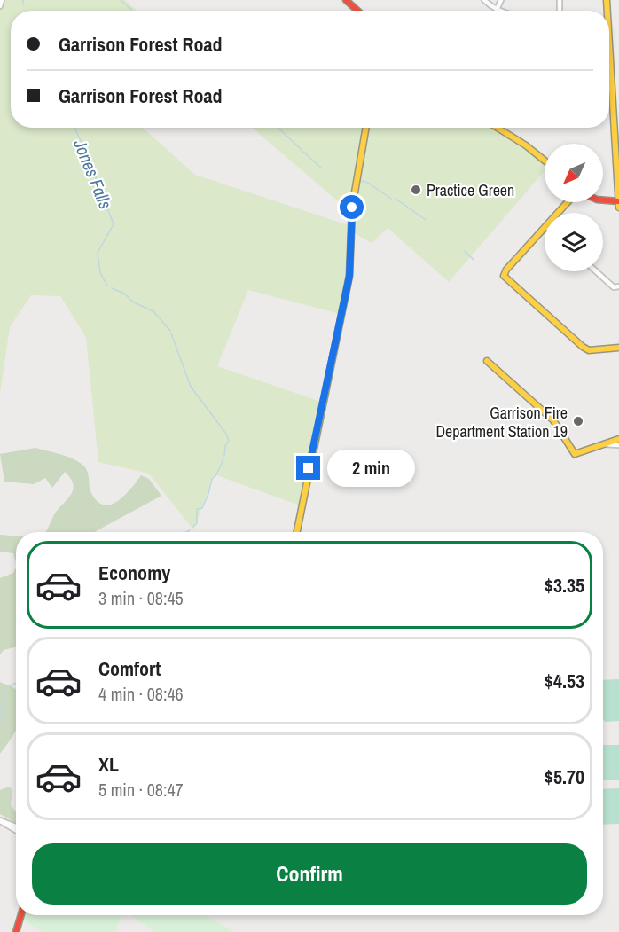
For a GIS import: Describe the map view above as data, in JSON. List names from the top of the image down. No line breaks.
{"water":["Jones Falls"],"places":["Practice Green","Garrison Fire Department Station 19"],"north":"bottom left","page":{"banner":["Garrison Forest Road","Garrison Forest Road"],"bubble":"2 min","list":[{"name":"Economy","note":"3 min · 08:45","value":"$3.35"},{"name":"Comfort","note":"4 min · 08:46","value":"$4.53"},{"name":"XL","note":"5 min · 08:47","value":"$5.70"}],"buttons":"Confirm"}}
